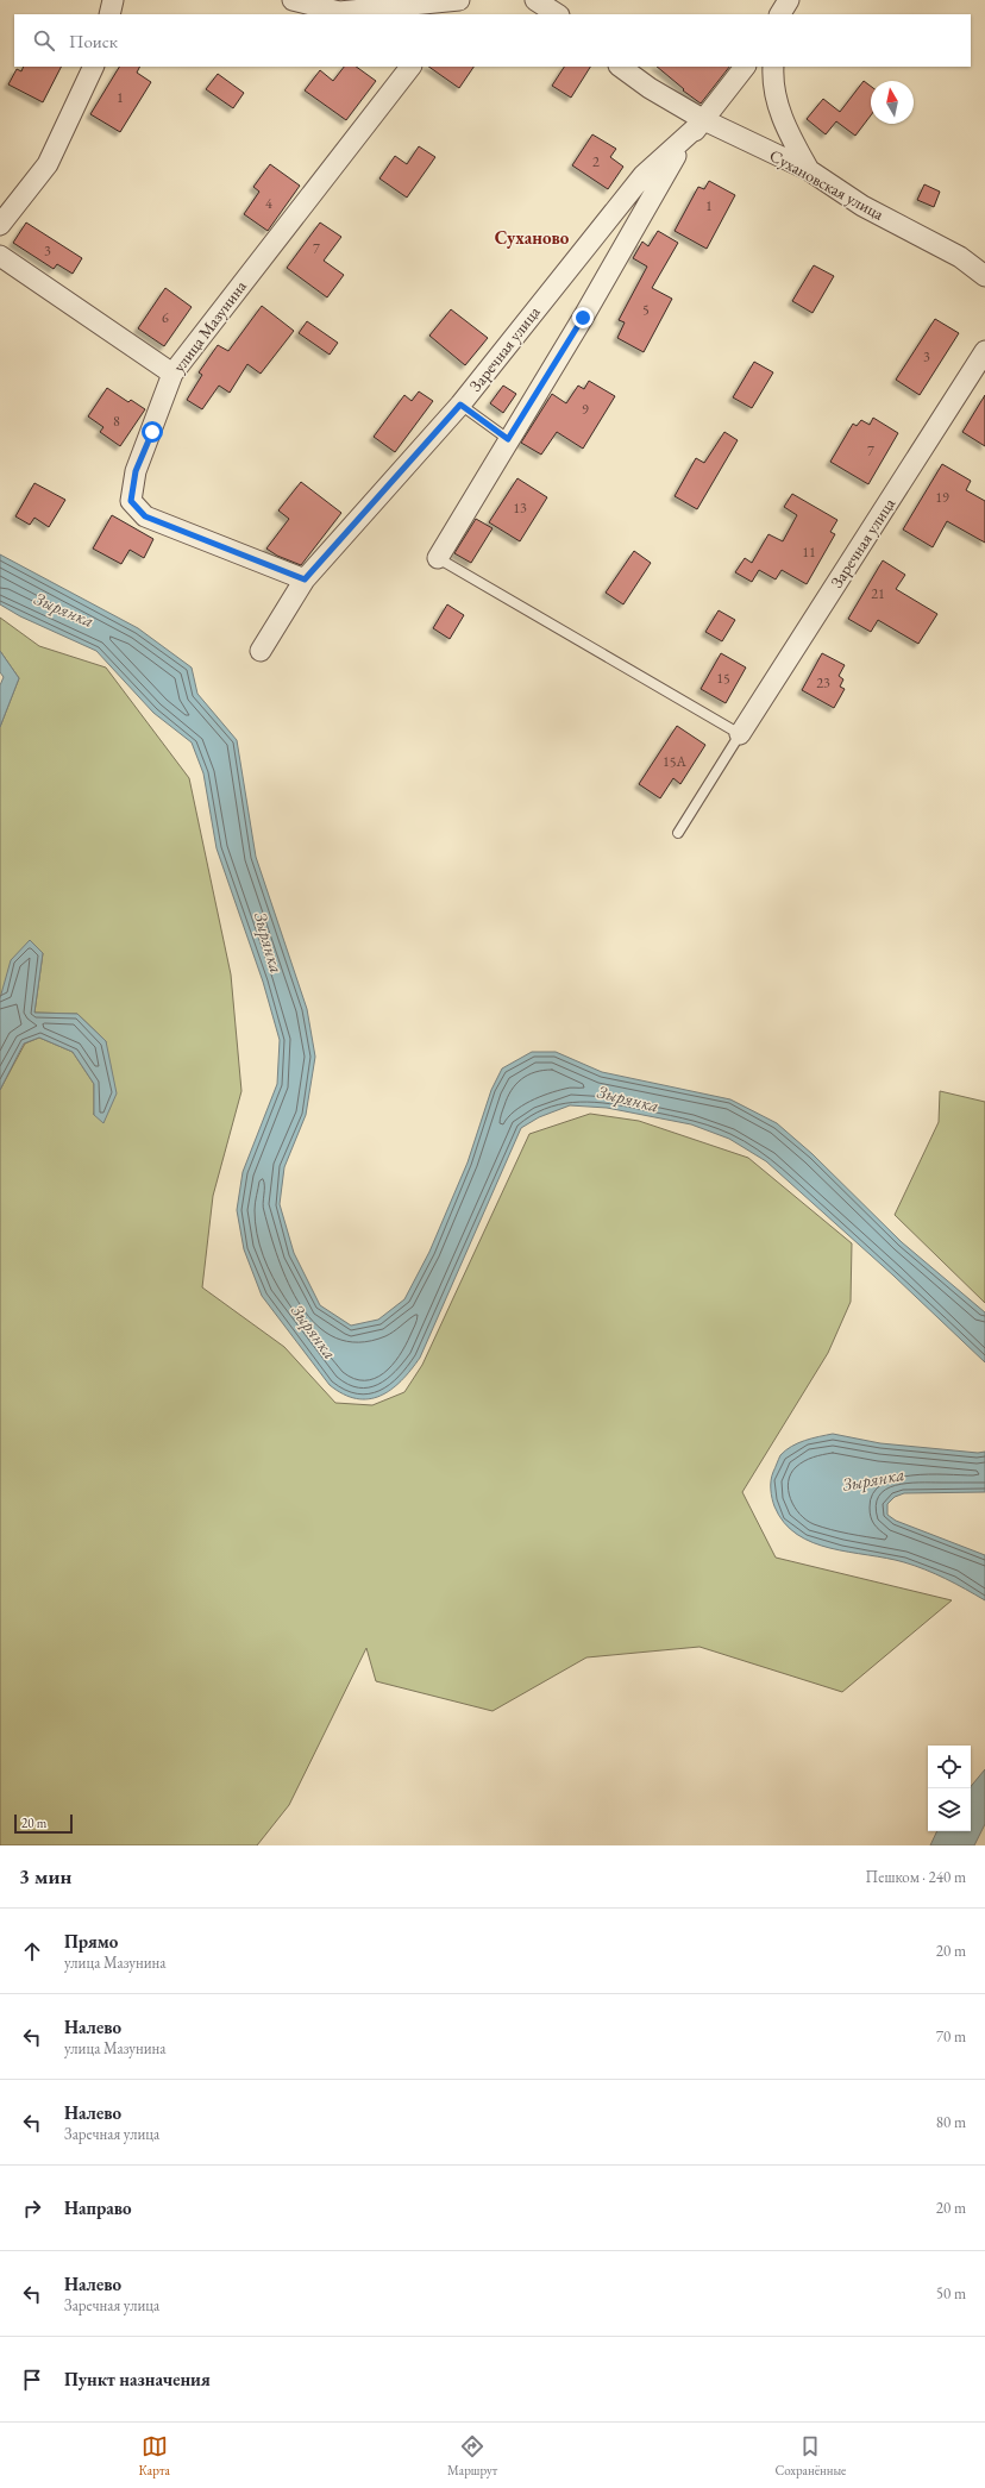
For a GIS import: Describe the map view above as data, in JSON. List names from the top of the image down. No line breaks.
{"streets":{"street":["Сухановская улица","улица Мазунина","Заречная улица"]},"crossings":[["Сухановская улица","Заречная улица"],["улица Мазунина","Заречная улица"]],"districts":["Суханово"],"water":["Зырянка"],"house_numbers":["1","2","4","1","7","3","5","6","3","9","8","7","19","13","11","21","15","23","15А"],"scale_bar":"20 m","north":"top","page":{"search":"Поиск","scale":"20 m","heading":["3 мин","Пешком · 240 m"],"list":[["Прямо","улица Мазунина","20 m"],["Налево","улица Мазунина","70 m"],["Налево","Заречная улица","80 m"],["Направо","20 m"],["Налево","Заречная улица","50 m"],"Пункт назначения"],"nav":["Карта","Маршрут","Сохранённые"]}}
